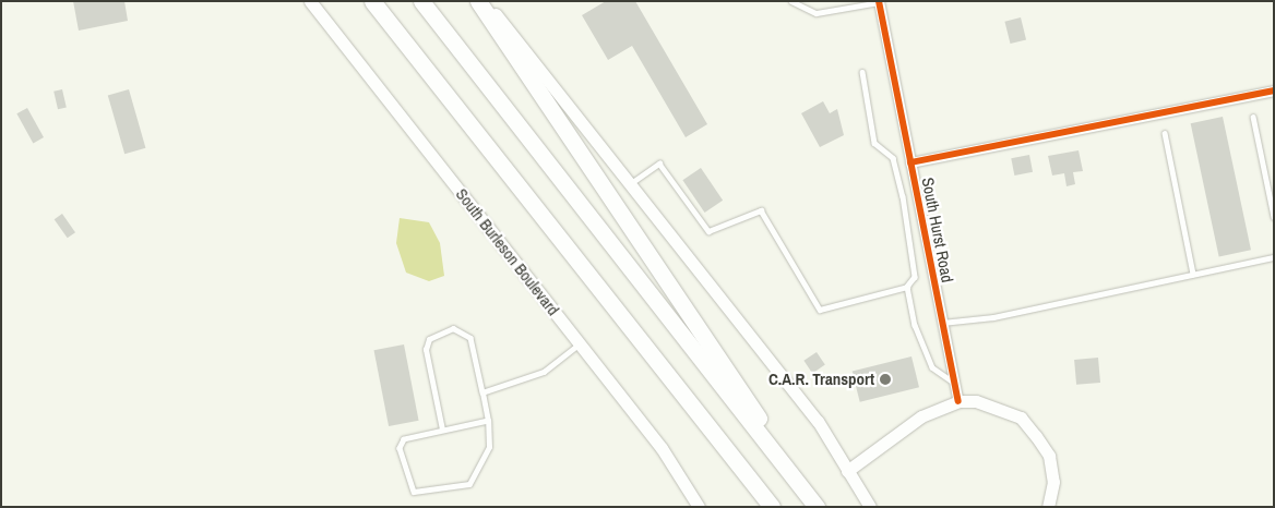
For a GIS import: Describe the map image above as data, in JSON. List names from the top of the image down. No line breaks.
{"streets":{"main road":["South Burleson Boulevard"],"street":["South Hurst Road"]},"places":["C.A.R. Transport"]}
